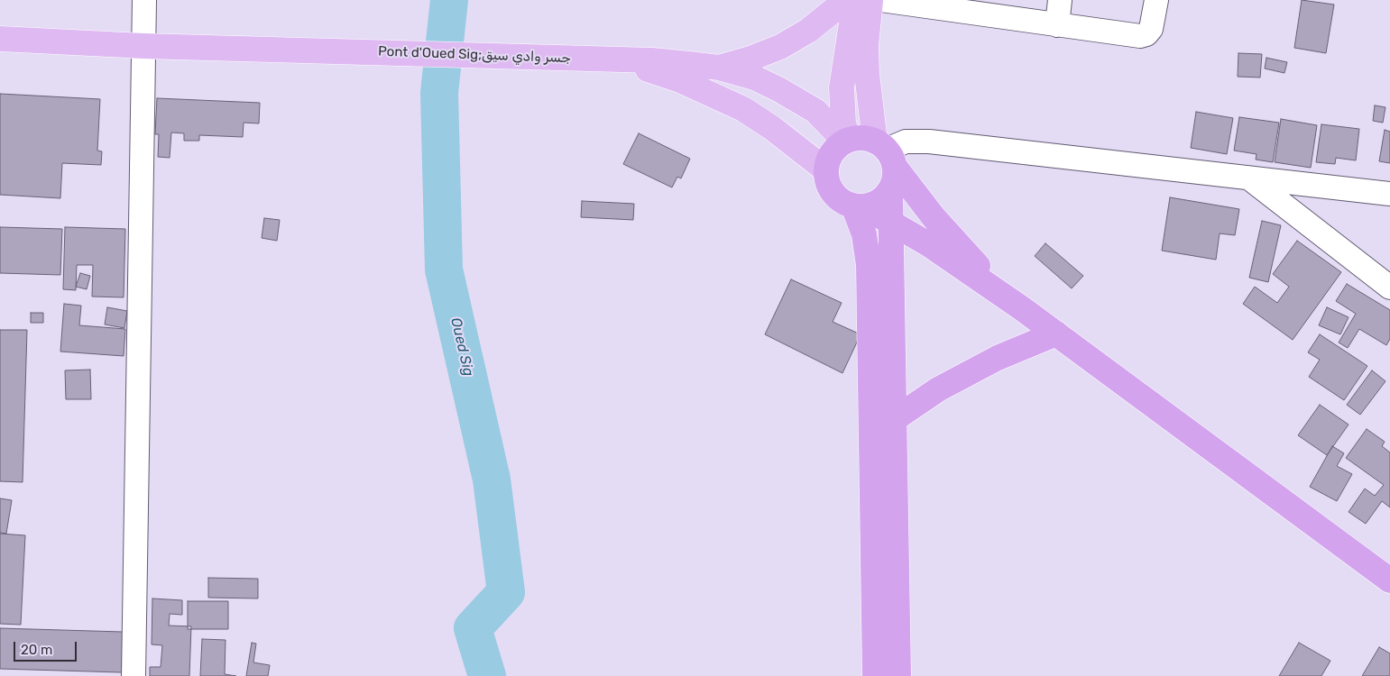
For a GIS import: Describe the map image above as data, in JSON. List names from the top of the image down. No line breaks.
{"streets":{"main road":["Pont d'Oued Sig;جسر وادي سيق"]},"water":["Oued Sig"],"scale_bar":"20 m"}
